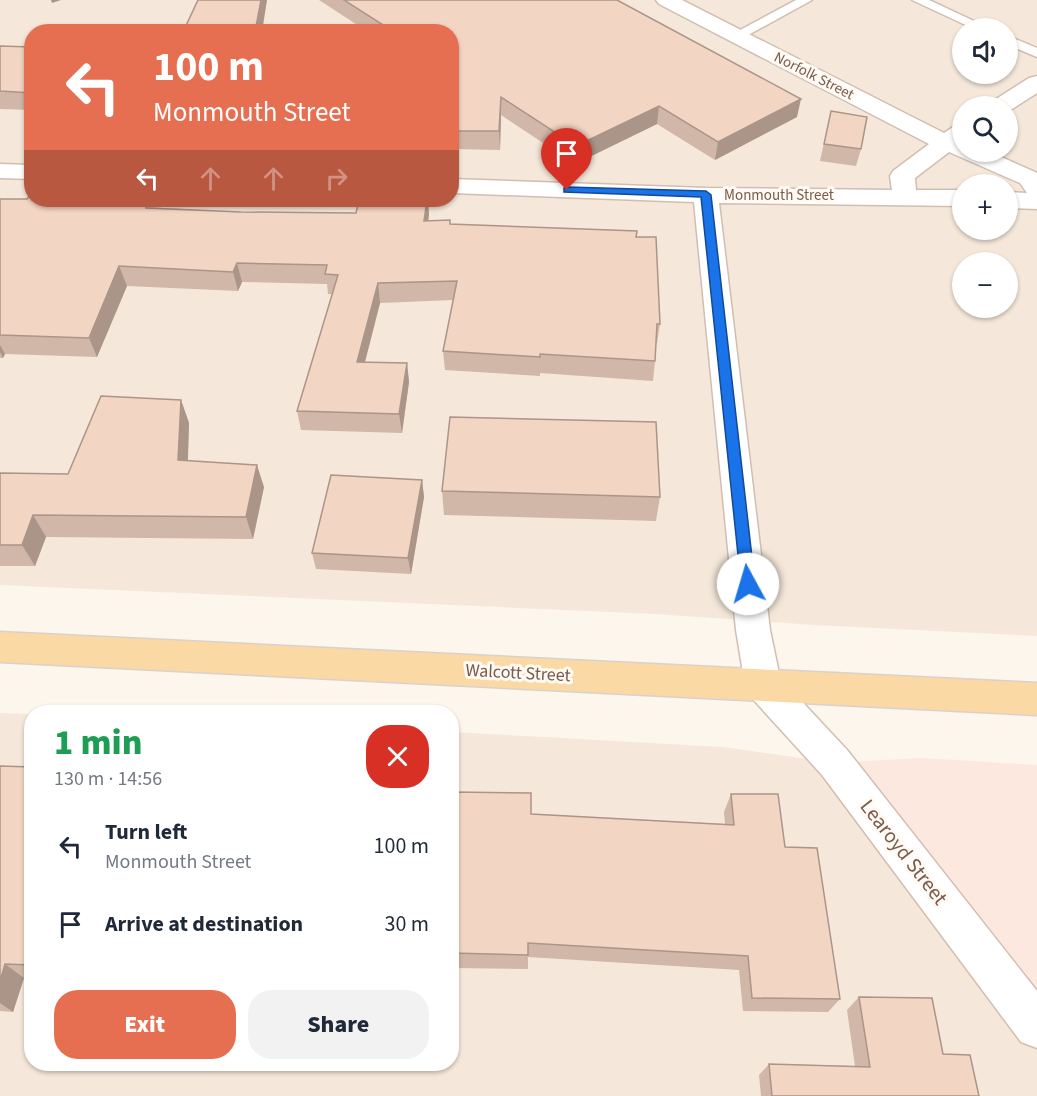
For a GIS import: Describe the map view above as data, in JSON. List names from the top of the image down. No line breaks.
{"streets":{"main road":["Walcott Street"],"street":["Norfolk Street","Monmouth Street","Learoyd Street"]},"crossings":[["Walcott Street","Learoyd Street"]],"page":{"map_buttons":["+","−"],"turn":["100 m","Monmouth Street"],"heading":["1 min","130 m · 14:56"],"list":[{"name":"Turn left","note":"Monmouth Street","value":"100 m"},{"name":"Arrive at destination","value":"30 m"}],"buttons":["Exit","Share"]}}
